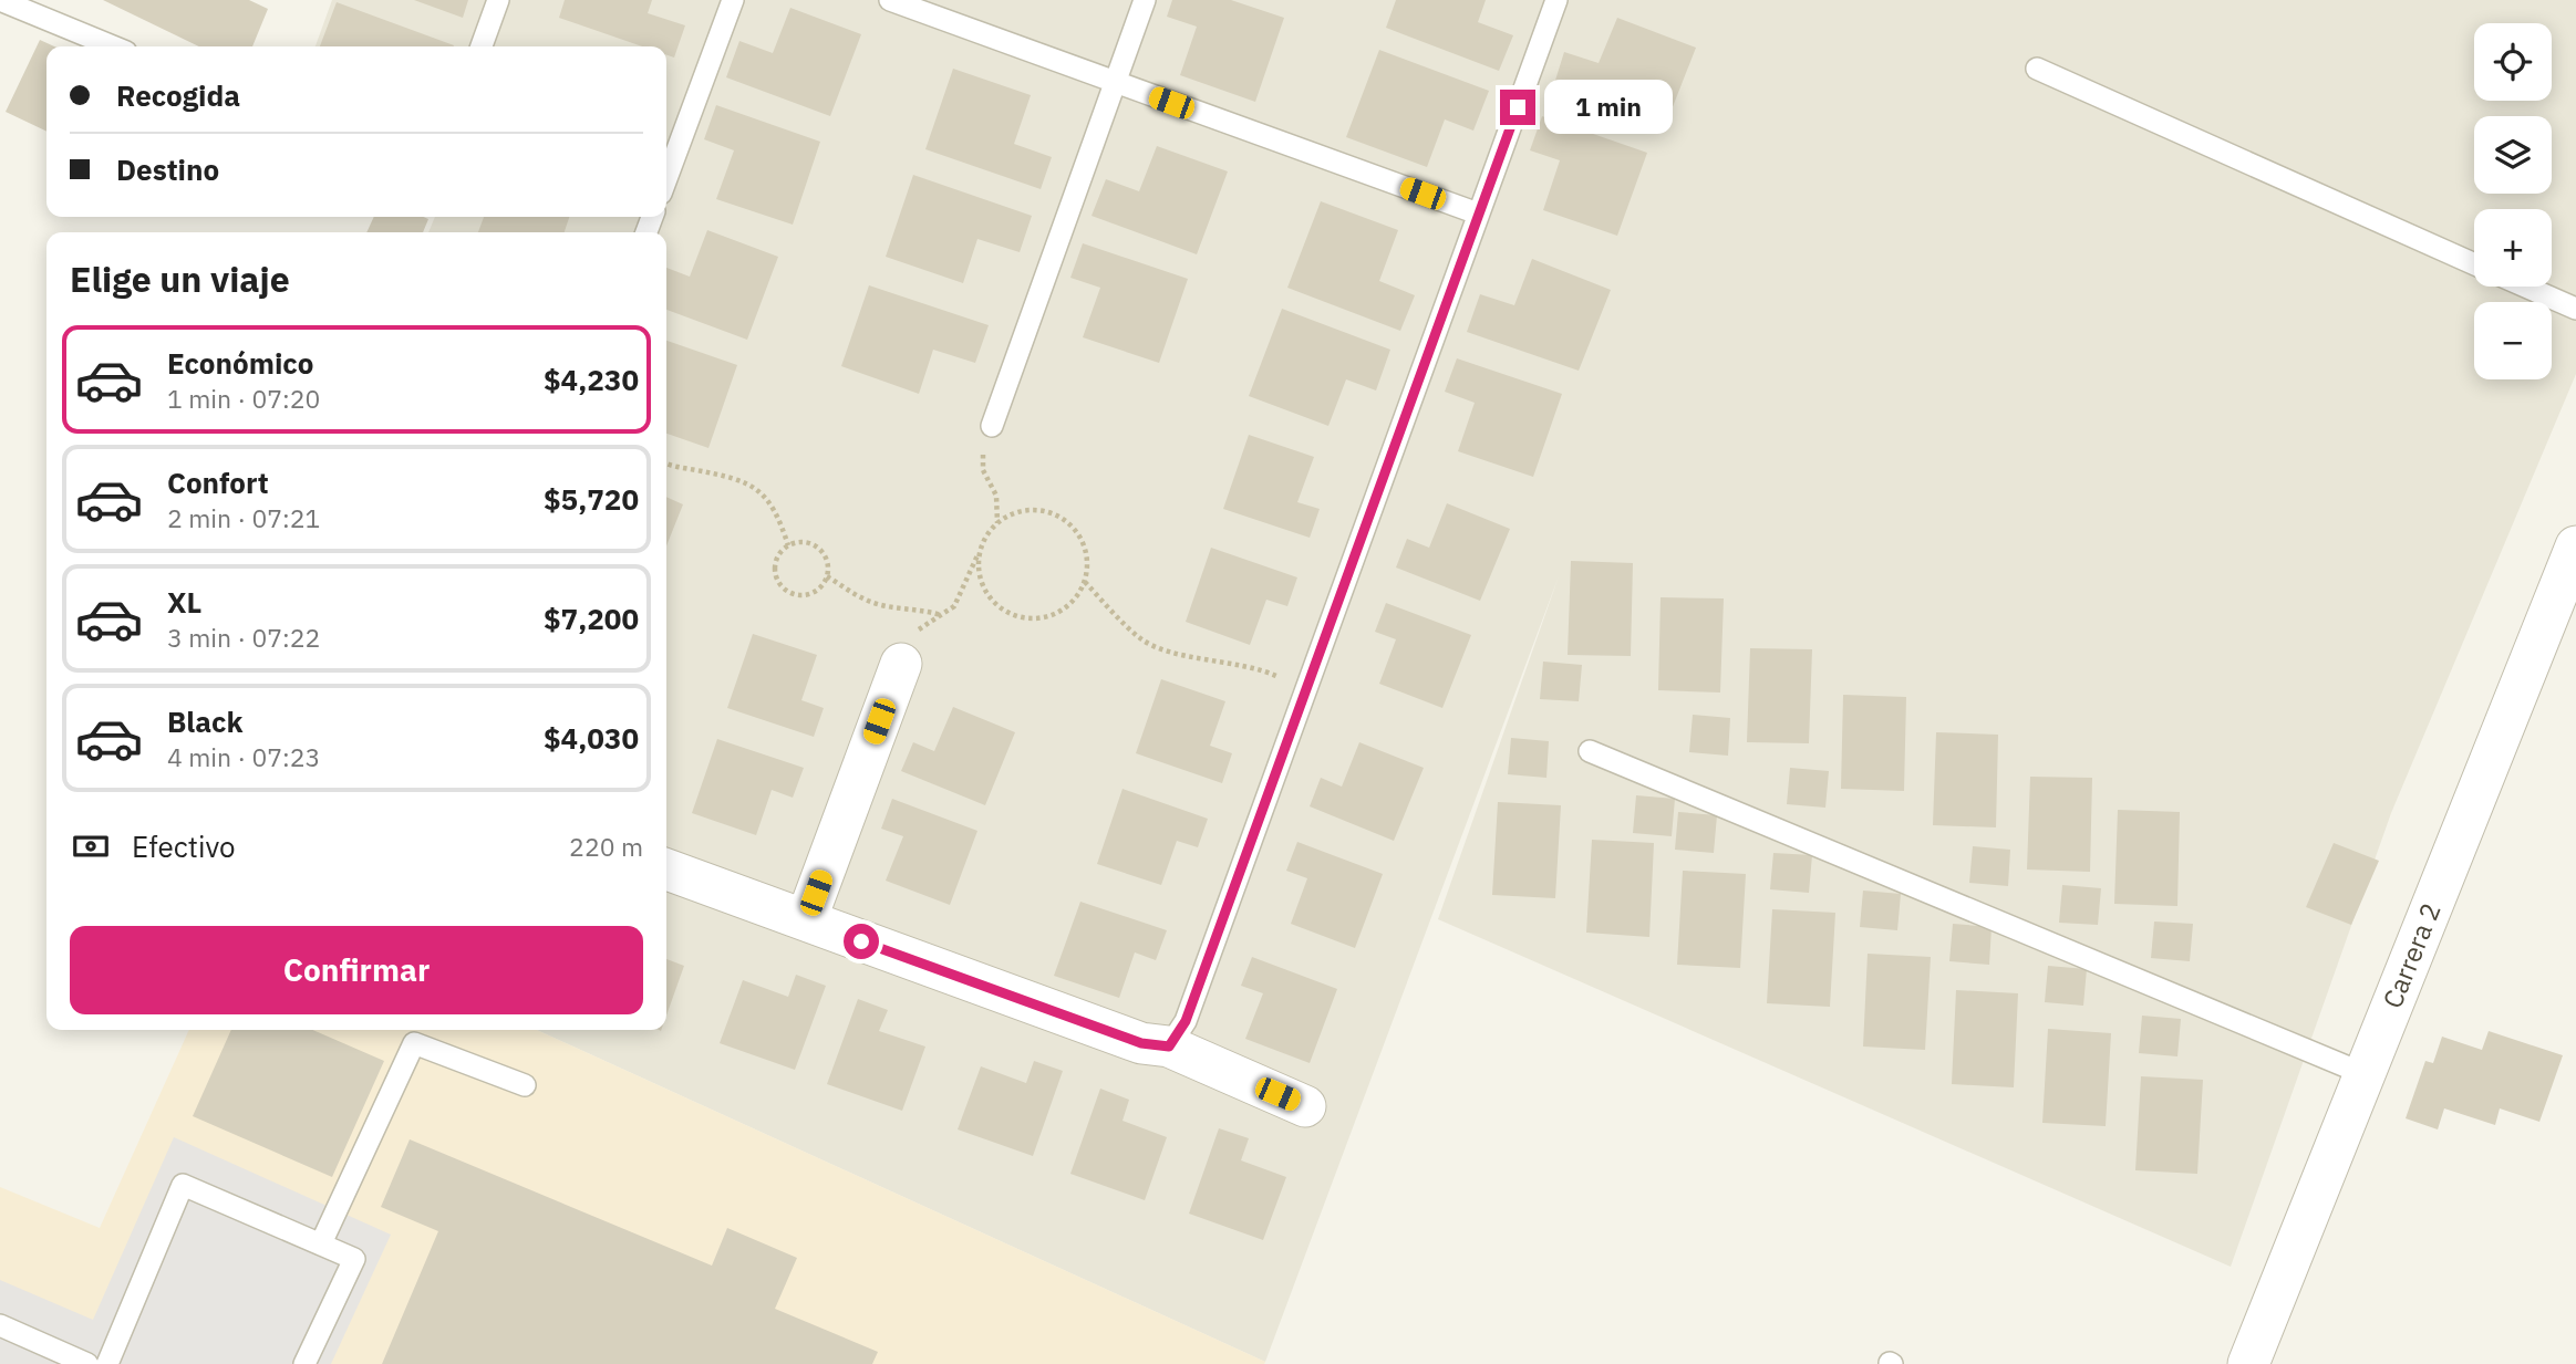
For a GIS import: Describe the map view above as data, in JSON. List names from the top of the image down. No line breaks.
{"streets":{"street":["Carrera 2"]},"page":{"map_buttons":["+","−"],"banner":["Recogida","Destino"],"bubble":"1 min","heading":"Elige un viaje","list":[{"name":"Económico","note":"1 min · 07:20","value":"$4,230"},{"name":"Confort","note":"2 min · 07:21","value":"$5,720"},{"name":"XL","note":"3 min · 07:22","value":"$7,200"},{"name":"Black","note":"4 min · 07:23","value":"$4,030"}],"pay":["Efectivo","220 m"],"buttons":"Confirmar"}}
